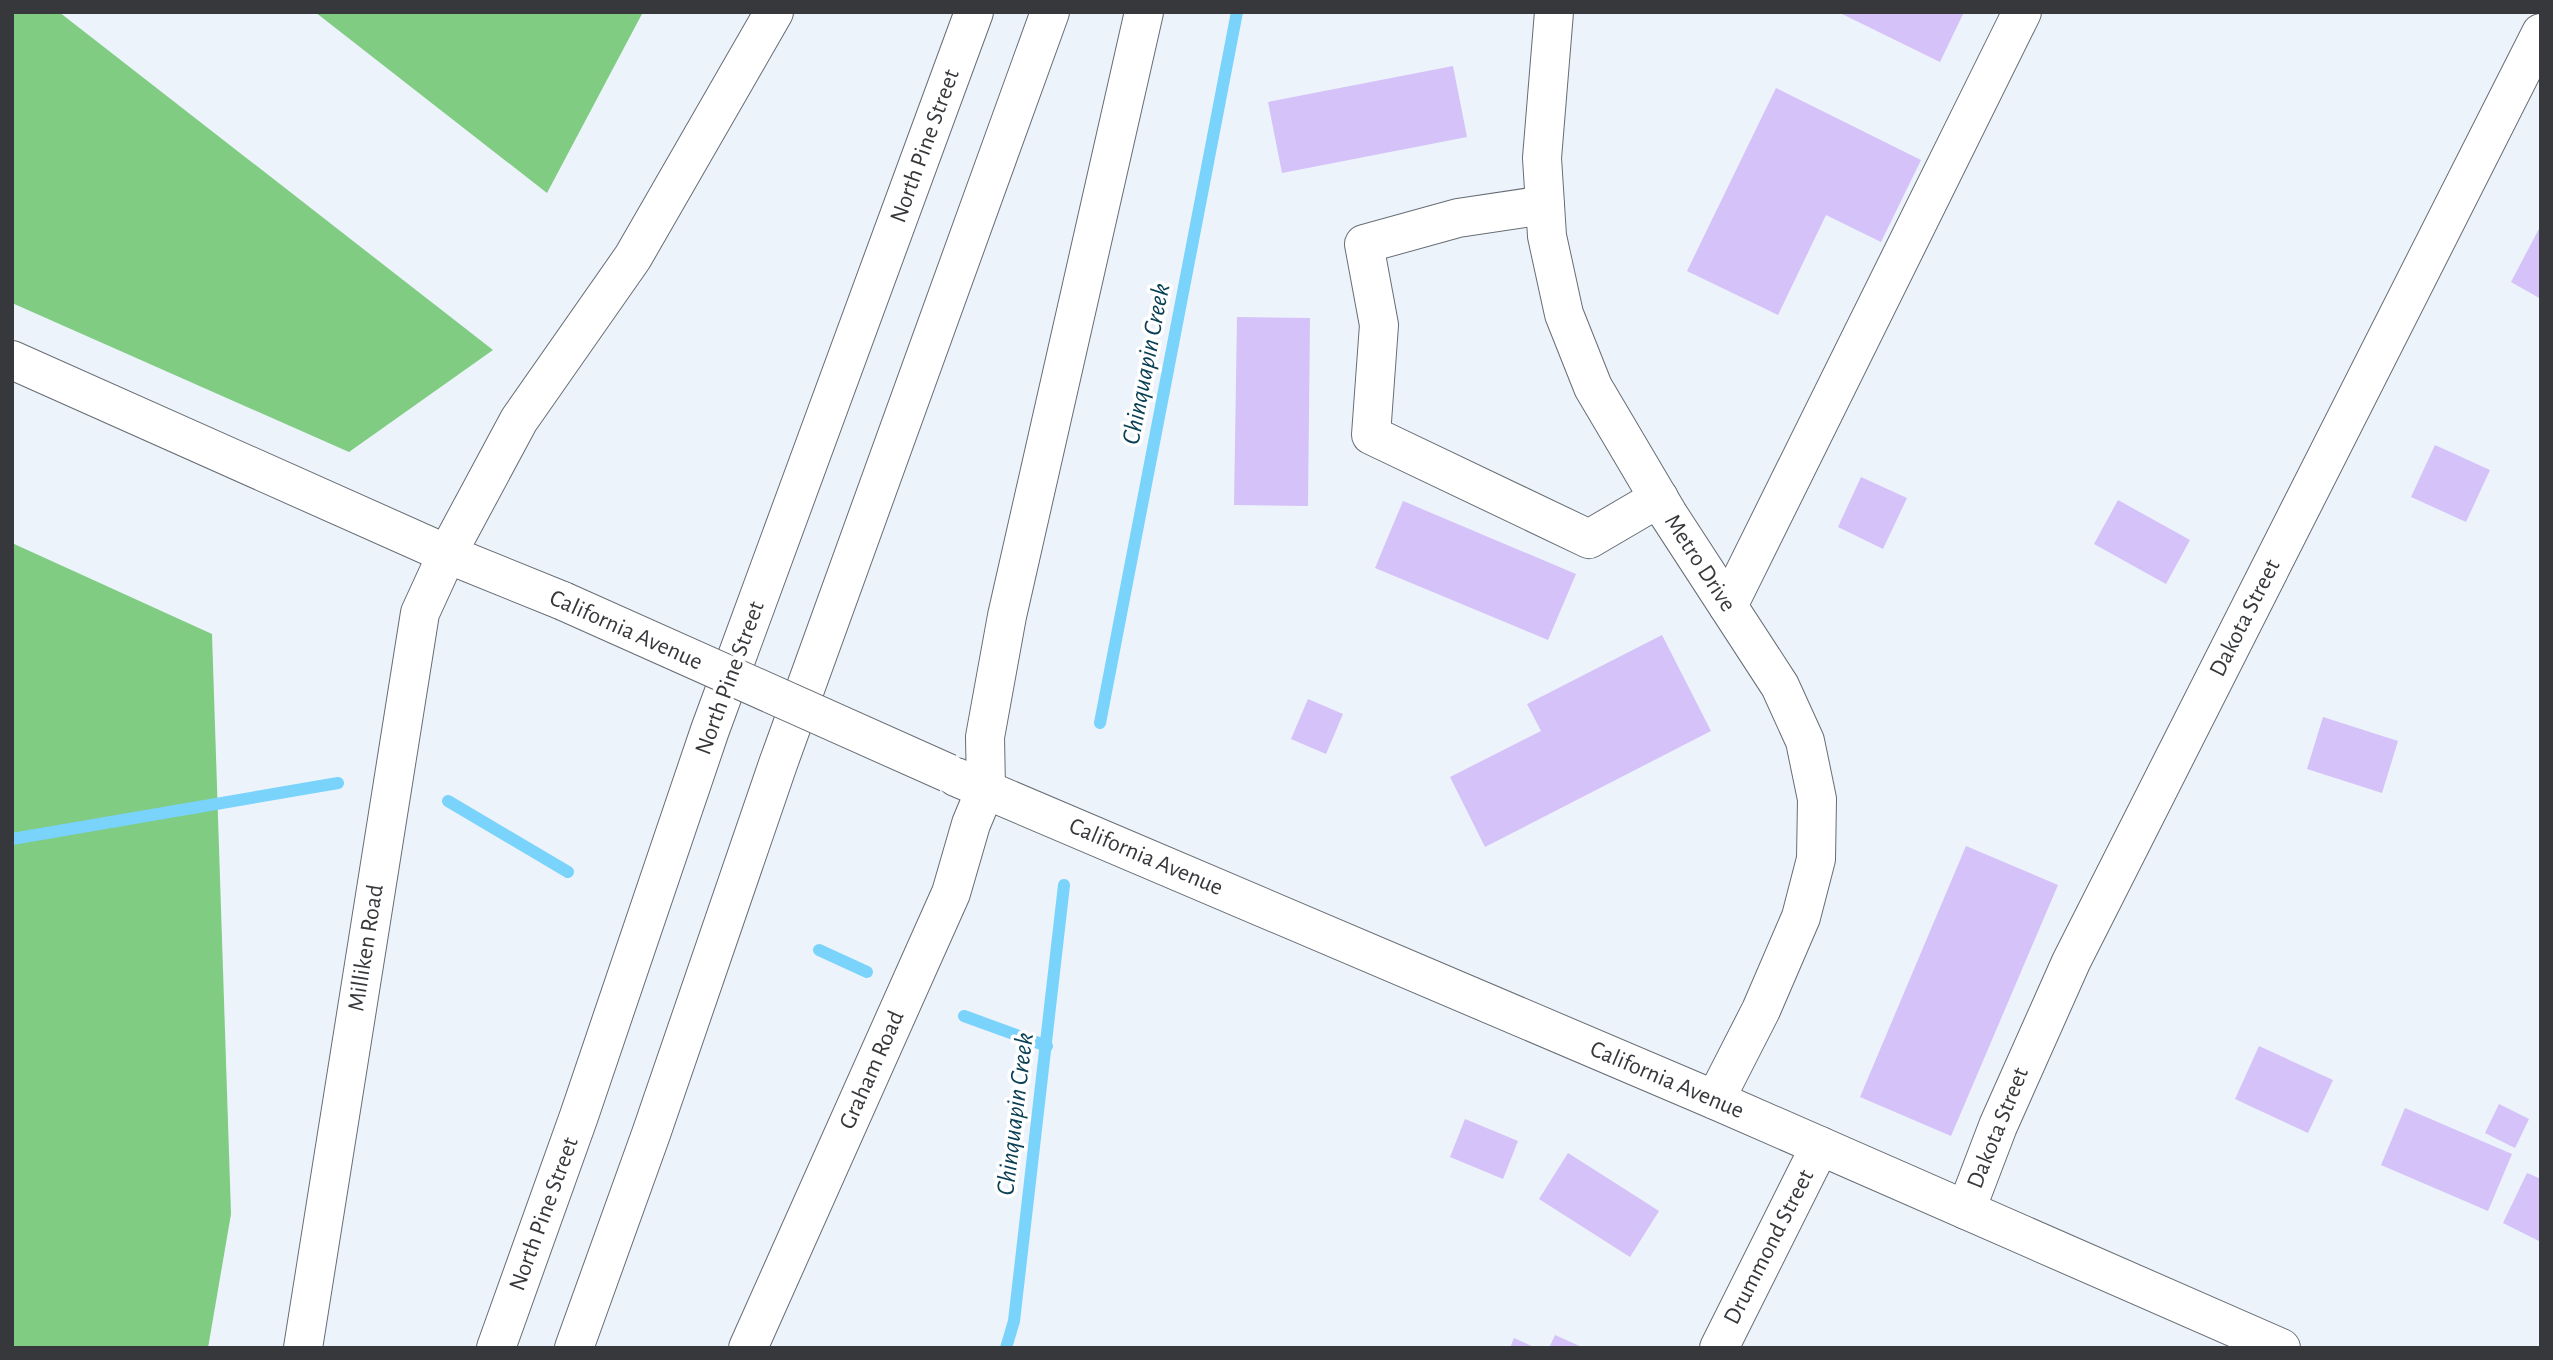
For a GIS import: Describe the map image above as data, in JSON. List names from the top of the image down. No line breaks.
{"streets":{"main road":["North Pine Street","Metro Drive","Dakota Street","California Avenue","Milliken Road","Graham Road","Drummond Street"]},"crossings":[["Metro Drive","California Avenue"],["Dakota Street","California Avenue"],["California Avenue","Milliken Road"],["California Avenue","Graham Road"],["California Avenue","Drummond Street"]],"water":["Chinquapin Creek"]}
